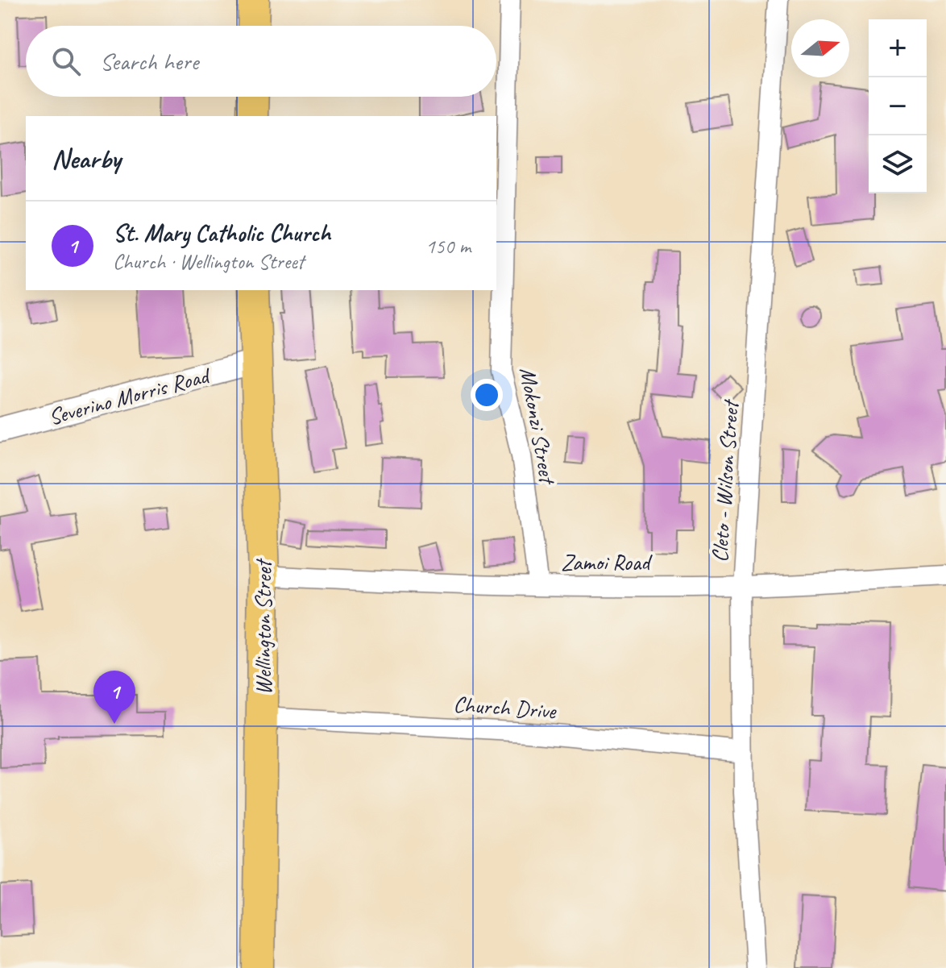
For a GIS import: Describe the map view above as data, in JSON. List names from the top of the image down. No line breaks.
{"streets":{"main road":["Wellington Street"],"street":["Severino Morris Road","Mokonzi Street","Cleto - Wilson Street","Zamoi Road","Church Drive"]},"crossings":[["Severino Morris Road","Wellington Street"],["Mokonzi Street","Zamoi Road"],["Cleto - Wilson Street","Zamoi Road"],["Cleto - Wilson Street","Church Drive"],["Zamoi Road","Wellington Street"],["Wellington Street","Church Drive"]],"north":"right","page":{"map_buttons":["+","−"],"search":"Search here","heading":"Nearby","list":[{"mark":"1","name":"St. Mary Catholic Church","note":"Church · Wellington Street","value":"150 m"}],"pins":"1"}}
